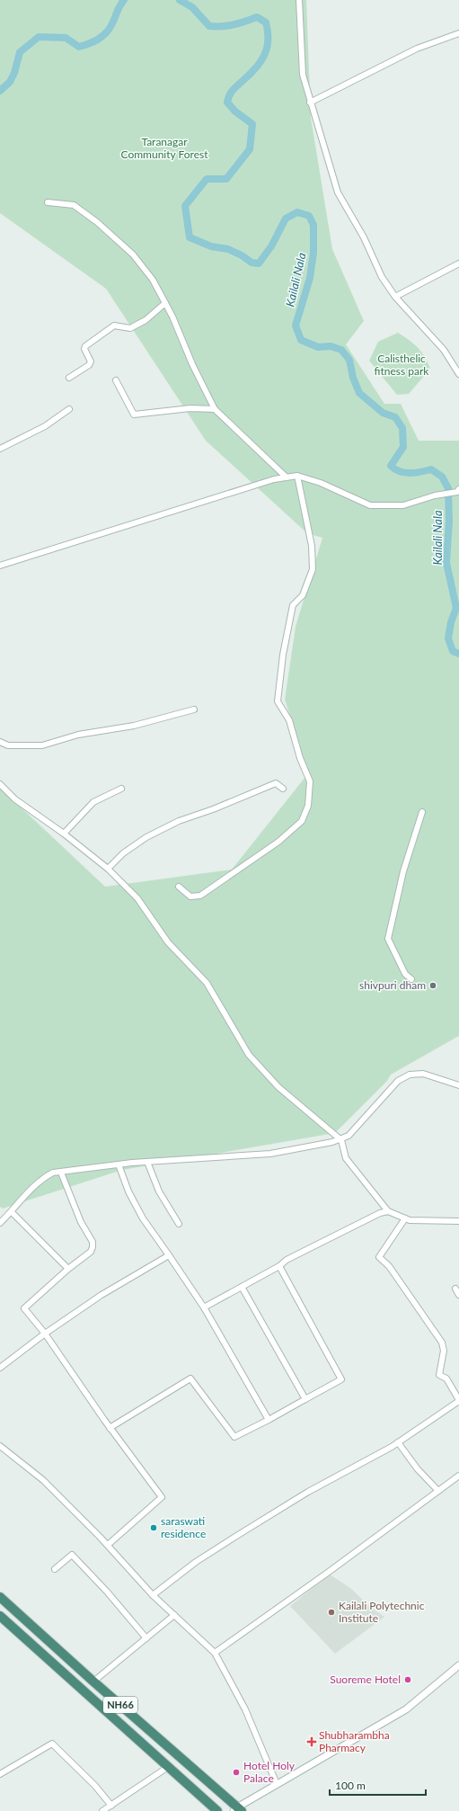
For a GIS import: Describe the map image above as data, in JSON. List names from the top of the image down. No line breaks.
{"streets":{"highway":["NH66"]},"water":["Kailali Nala"],"parks":["Taranagar Community Forest","Calisthelic fitness park"],"places":{"other":["shivpuri dham","saraswati residence","Kailali Polytechnic Institute","Suoreme Hotel","Hotel Holy Palace"],"health":["Shubharambha Pharmacy"]},"scale_bar":"100 m"}
